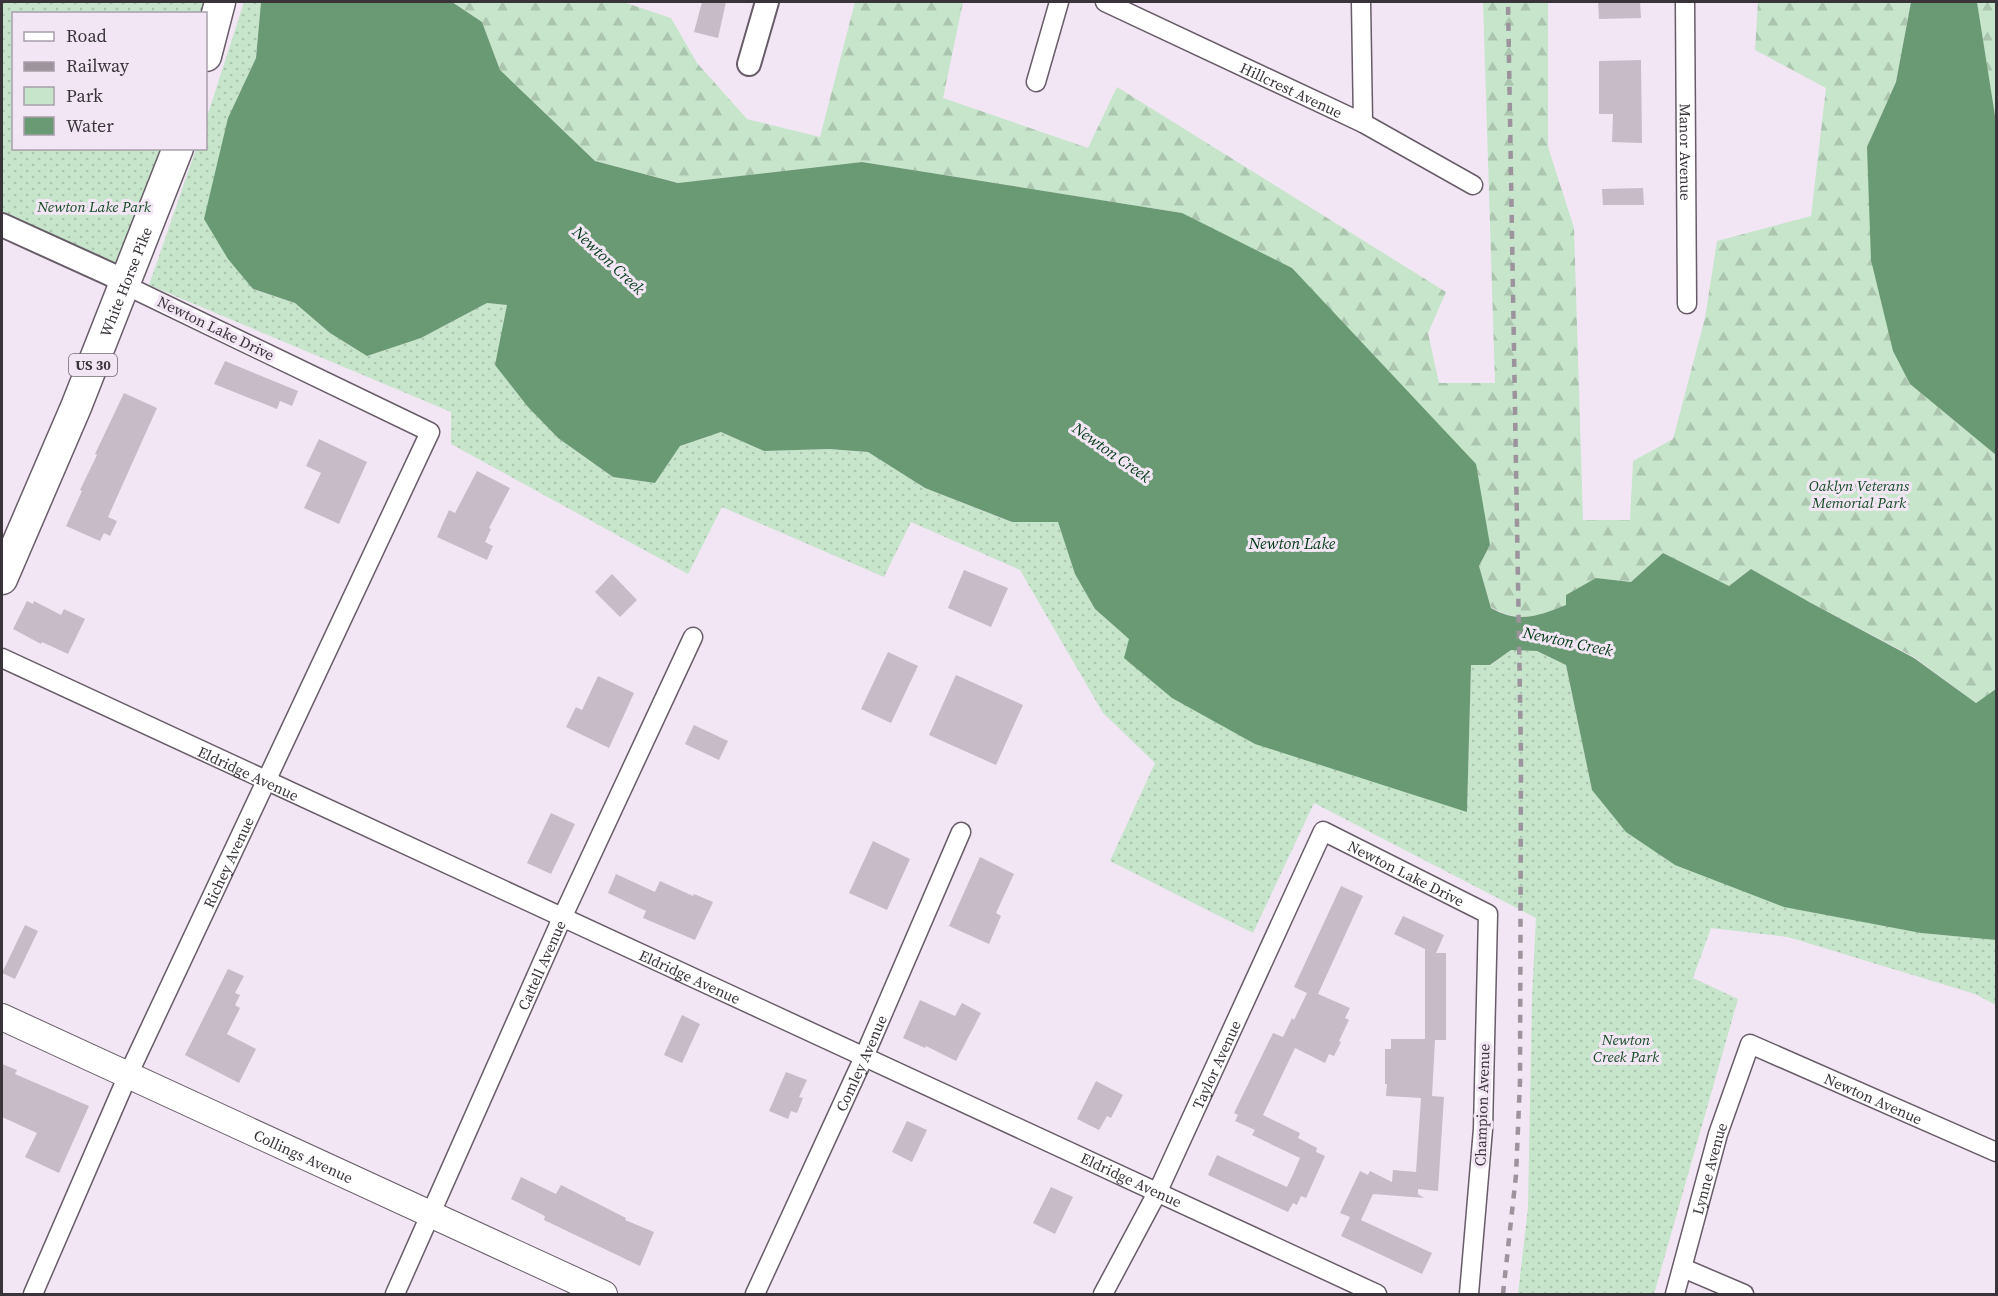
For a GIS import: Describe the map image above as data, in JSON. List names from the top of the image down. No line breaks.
{"streets":{"highway":["White Horse Pike","US 30"],"main road":["Collings Avenue"],"street":["Hillcrest Avenue","Manor Avenue","Newton Lake Drive","Eldridge Avenue","Richey Avenue","Cattell Avenue","Comley Avenue","Taylor Avenue","Newton Avenue","Champion Avenue","Lynne Avenue"]},"crossings":[["White Horse Pike","Newton Lake Drive"],["Newton Lake Drive","Richey Avenue"],["Newton Lake Drive","Taylor Avenue"],["Newton Lake Drive","Champion Avenue"],["Eldridge Avenue","Richey Avenue"],["Eldridge Avenue","Cattell Avenue"],["Eldridge Avenue","Comley Avenue"],["Eldridge Avenue","Taylor Avenue"],["Richey Avenue","Collings Avenue"],["Cattell Avenue","Collings Avenue"],["Newton Avenue","Lynne Avenue"]],"water":["Newton Creek","Newton Lake"],"parks":["Newton Lake Park","Oaklyn Veterans Memorial Park","Newton Creek Park"],"legend":["Road","Railway","Park","Water"]}
